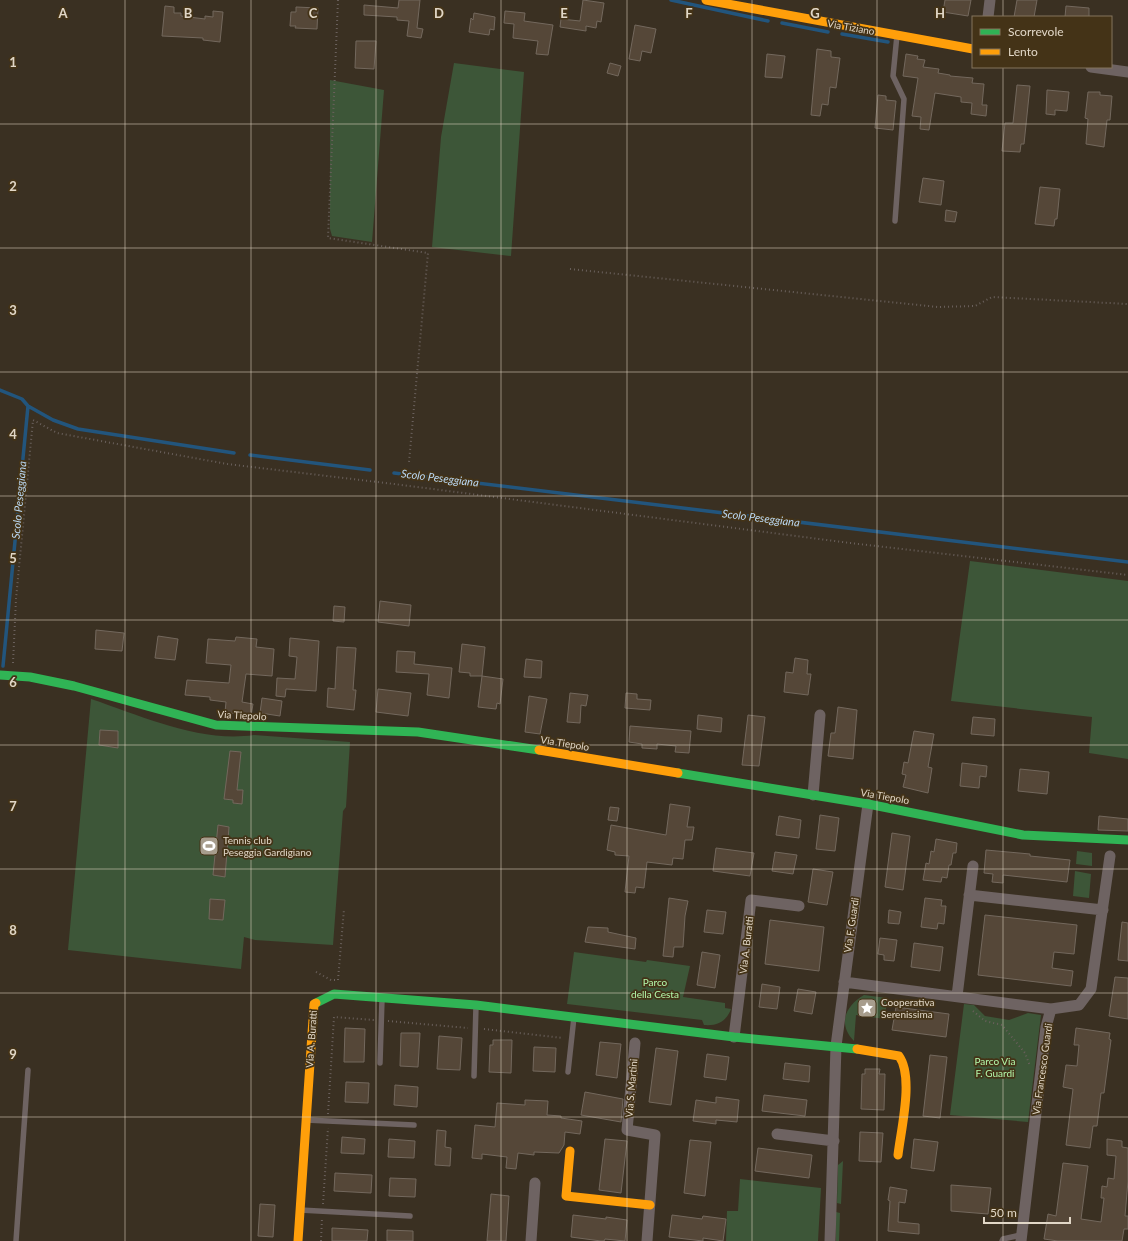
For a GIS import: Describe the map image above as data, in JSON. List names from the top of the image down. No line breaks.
{"streets":{"street":["Via Tiziano","Via Tiepolo","Via F. Guardi","Via A. Buratti","Via Francesco Guardi","Via S. Martini"]},"crossings":[["Via Tiepolo","Via F. Guardi"],["Via F. Guardi","Via A. Buratti"],["Via F. Guardi","Via Francesco Guardi"]],"water":["Scolo Peseggiana"],"parks":["Parco della Cesta","Parco Via F. Guardi"],"places":{"sports":["Tennis club Peseggia Gardigiano"],"place":["Cooperativa Serenissima"]},"legend":["Scorrevole","Lento"],"scale_bar":"50 m","grid":{"columns":["A","B","C","D","E","F","G","H"],"rows":["1","2","3","4","5","6","7","8","9"]}}
